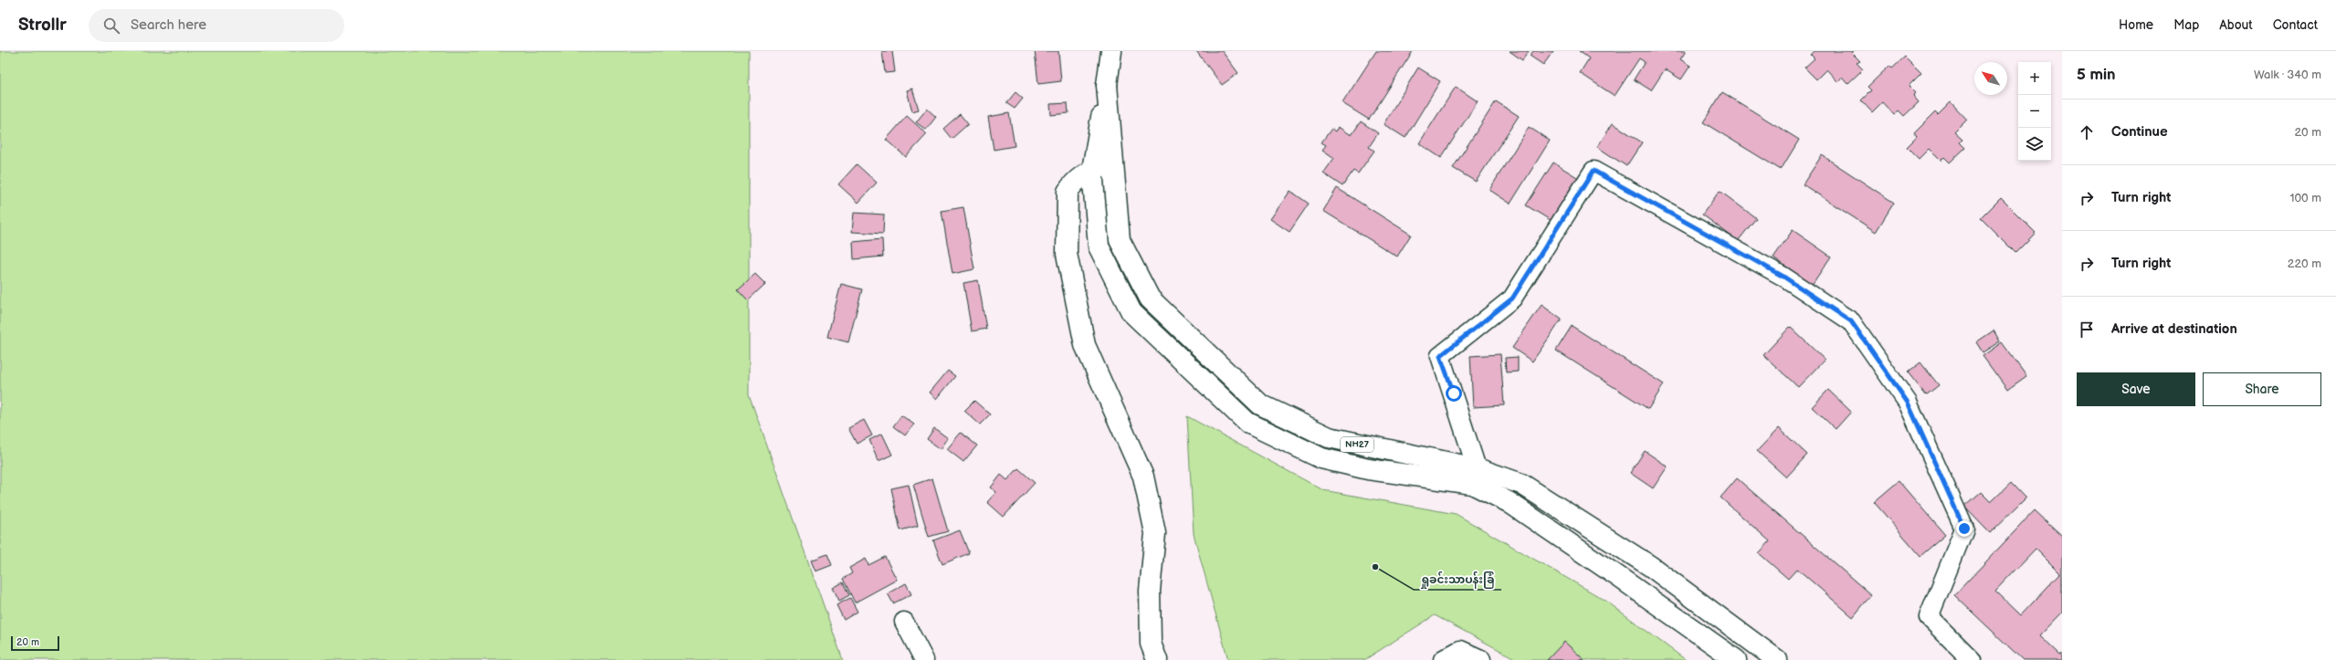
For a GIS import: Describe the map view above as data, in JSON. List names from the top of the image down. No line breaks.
{"streets":{"main road":["NH27"]},"places":["ရှုခင်းသာပန်းခြံ"],"scale_bar":"20 m","north":"top left","page":{"header":"Strollr","search":"Search here","nav":["Home","Map","About","Contact"],"heading":["5 min","Walk · 340 m"],"map_buttons":["+","−"],"list":[["Continue","20 m"],["Turn right","100 m"],["Turn right","220 m"],"Arrive at destination"],"buttons":["Save","Share"],"scale":"20 m"}}
